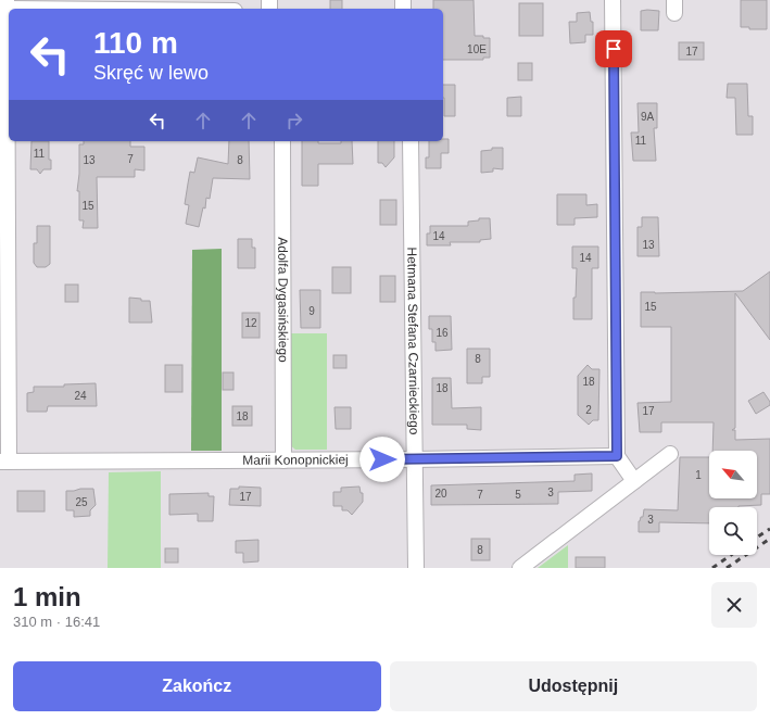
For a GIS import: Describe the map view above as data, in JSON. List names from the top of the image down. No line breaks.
{"streets":{"street":["Adolfa Dygasińskiego","Hetmana Stefana Czarnieckiego","Marii Konopnickiej"]},"crossings":[["Adolfa Dygasińskiego","Marii Konopnickiej"],["Hetmana Stefana Czarnieckiego","Marii Konopnickiej"]],"house_numbers":["10E","17","9A","11","11","7","13","8","15","14","13","14","15","9","12","16","8","18","18","24","2","17","18","1","3","20","7","5","17","25","3","8"],"north":"top left","page":{"turn":["110 m","Skręć w lewo"],"heading":["1 min","310 m · 16:41"],"buttons":["Zakończ","Udostępnij"]}}
